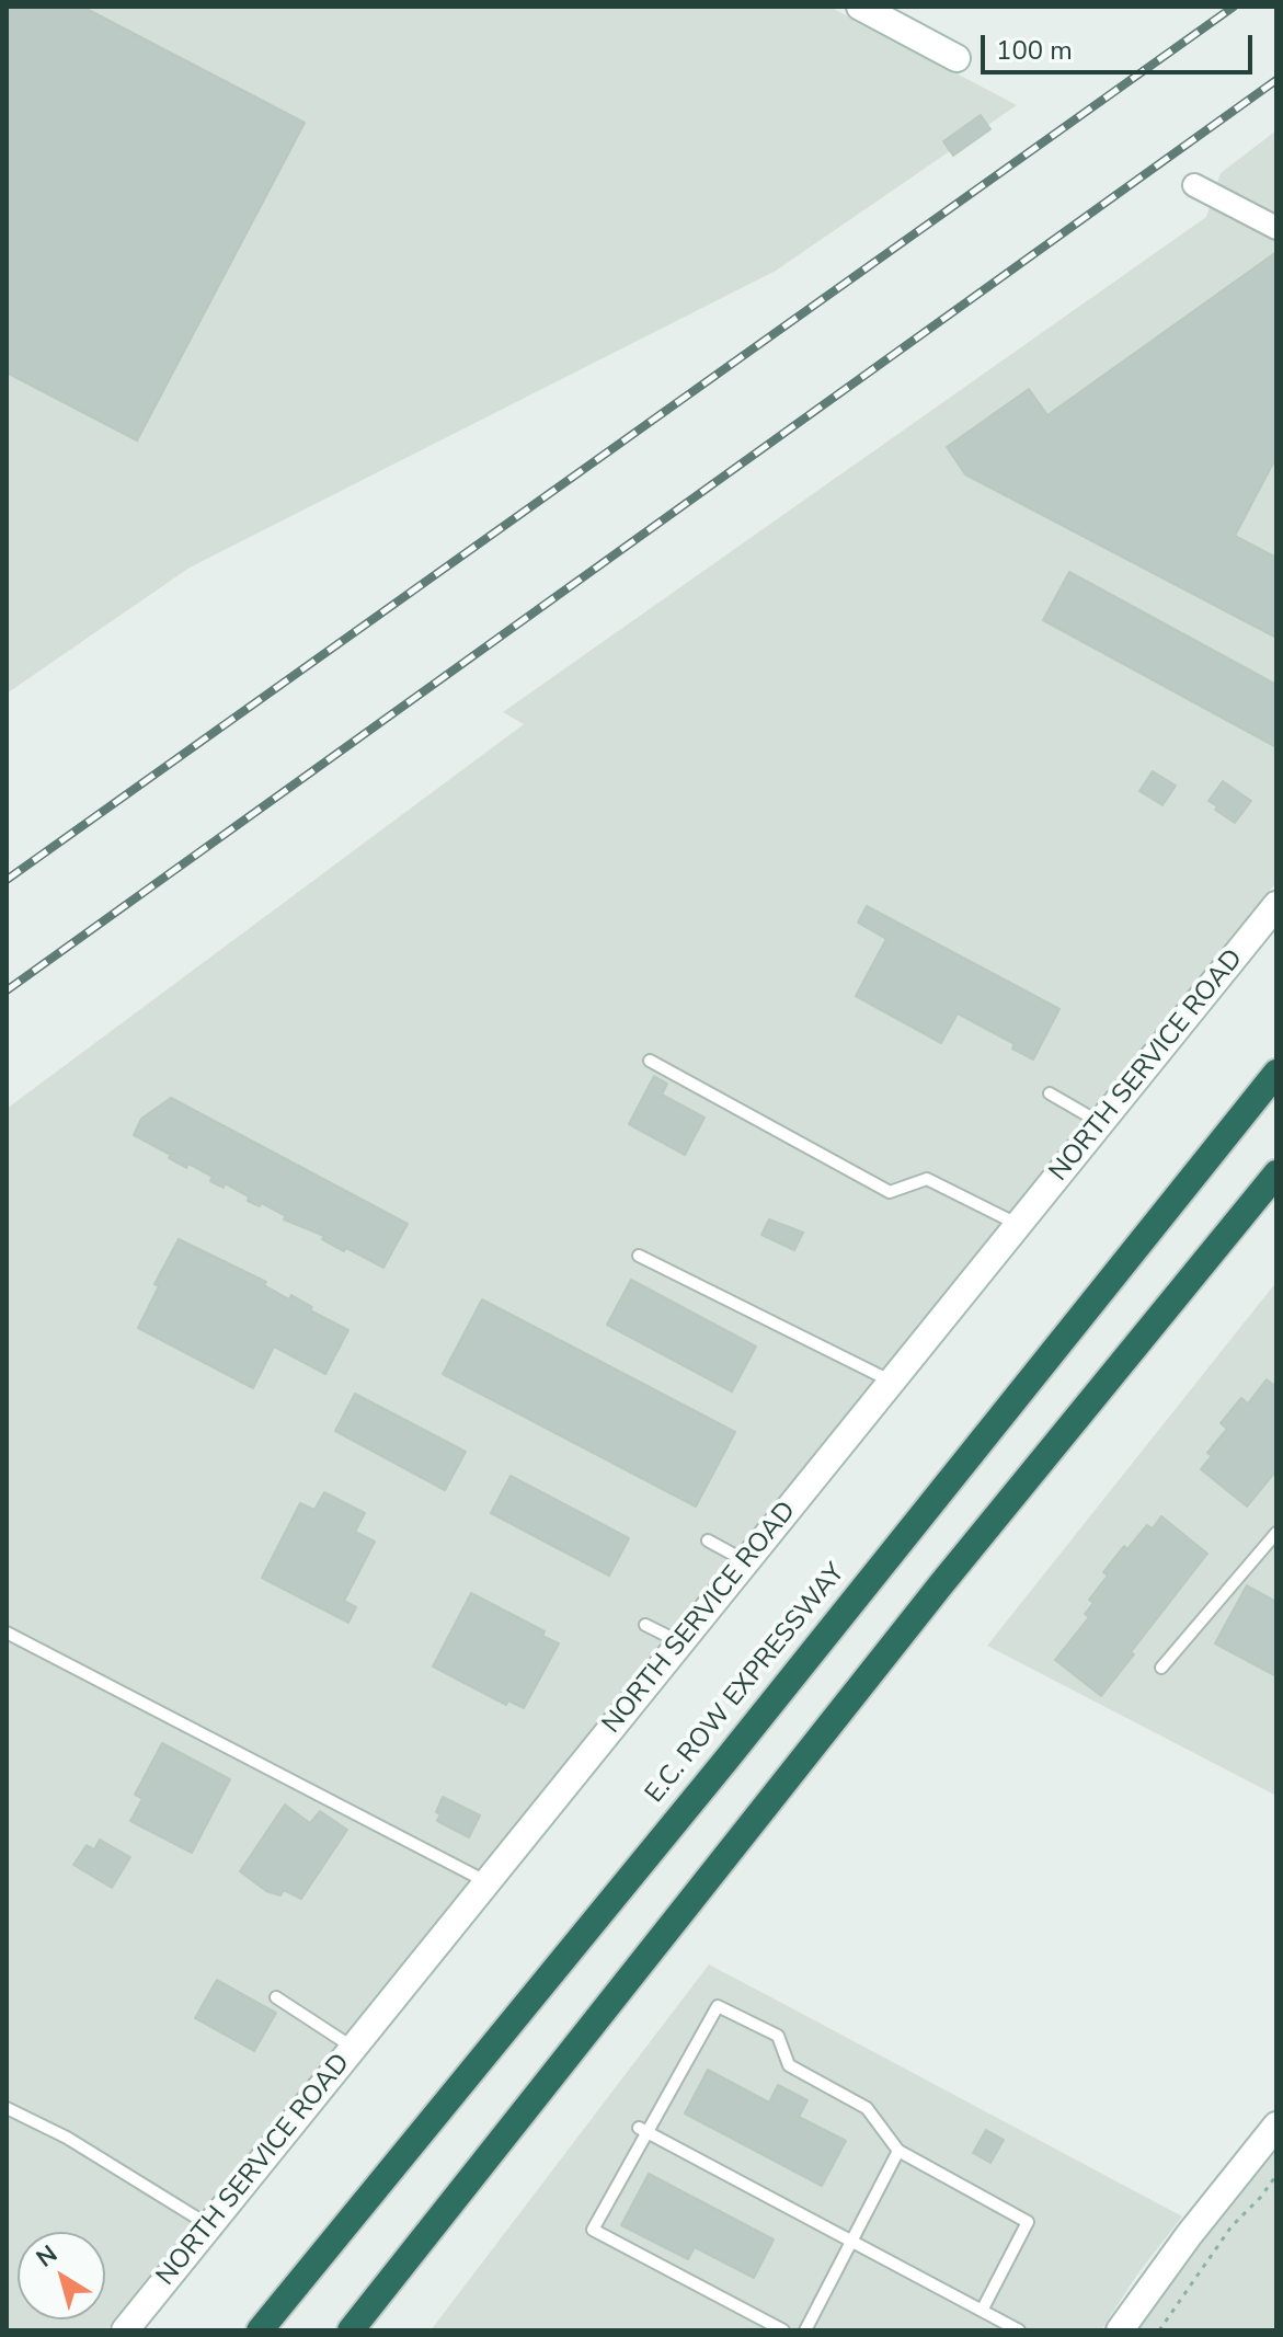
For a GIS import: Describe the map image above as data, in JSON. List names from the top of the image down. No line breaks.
{"streets":{"highway":["E.C. ROW EXPRESSWAY"],"street":["NORTH SERVICE ROAD"]},"scale_bar":"100 m","north":"top left"}
